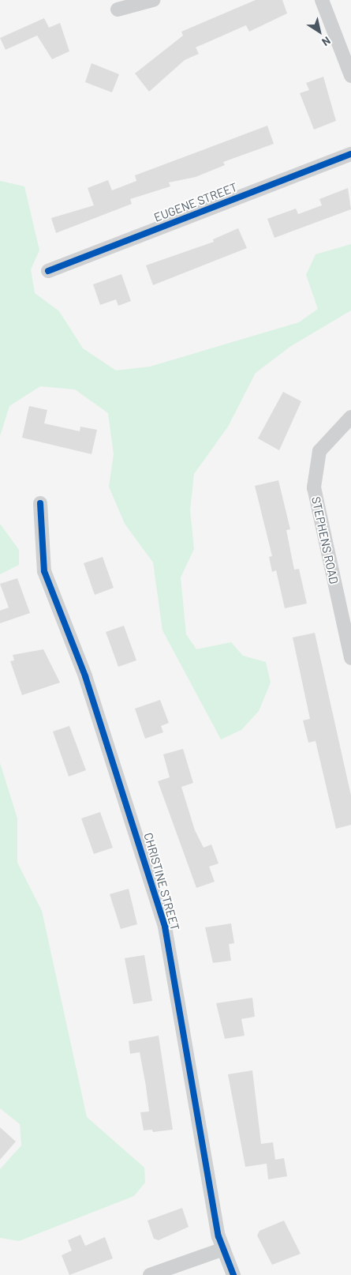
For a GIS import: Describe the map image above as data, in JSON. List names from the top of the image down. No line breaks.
{"streets":{"street":["EUGENE STREET","STEPHENS ROAD","CHRISTINE STREET"]},"north":"bottom right"}
